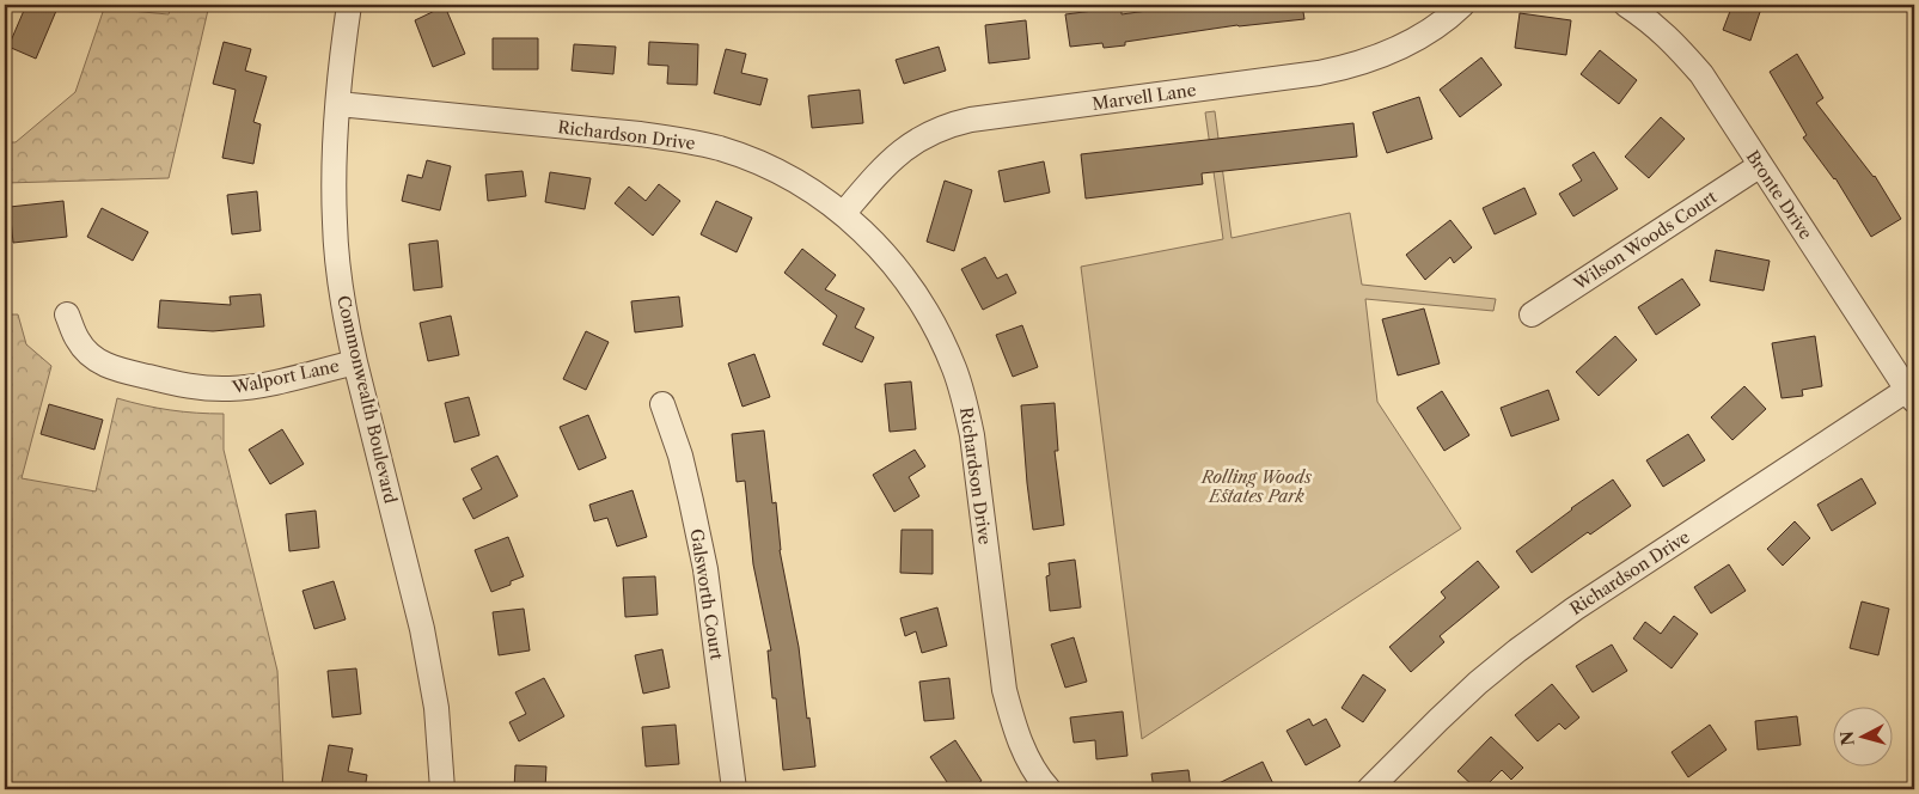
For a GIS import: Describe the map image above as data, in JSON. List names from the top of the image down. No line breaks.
{"streets":{"street":["Marvell Lane","Richardson Drive","Bronte Drive","Wilson Woods Court","Walport Lane","Commonwealth Boulevard","Galsworth Court"]},"crossings":[["Marvell Lane","Richardson Drive"],["Richardson Drive","Bronte Drive"],["Richardson Drive","Commonwealth Boulevard"],["Bronte Drive","Wilson Woods Court"],["Walport Lane","Commonwealth Boulevard"]],"parks":["Rolling Woods Estates Park"],"north":"left"}
